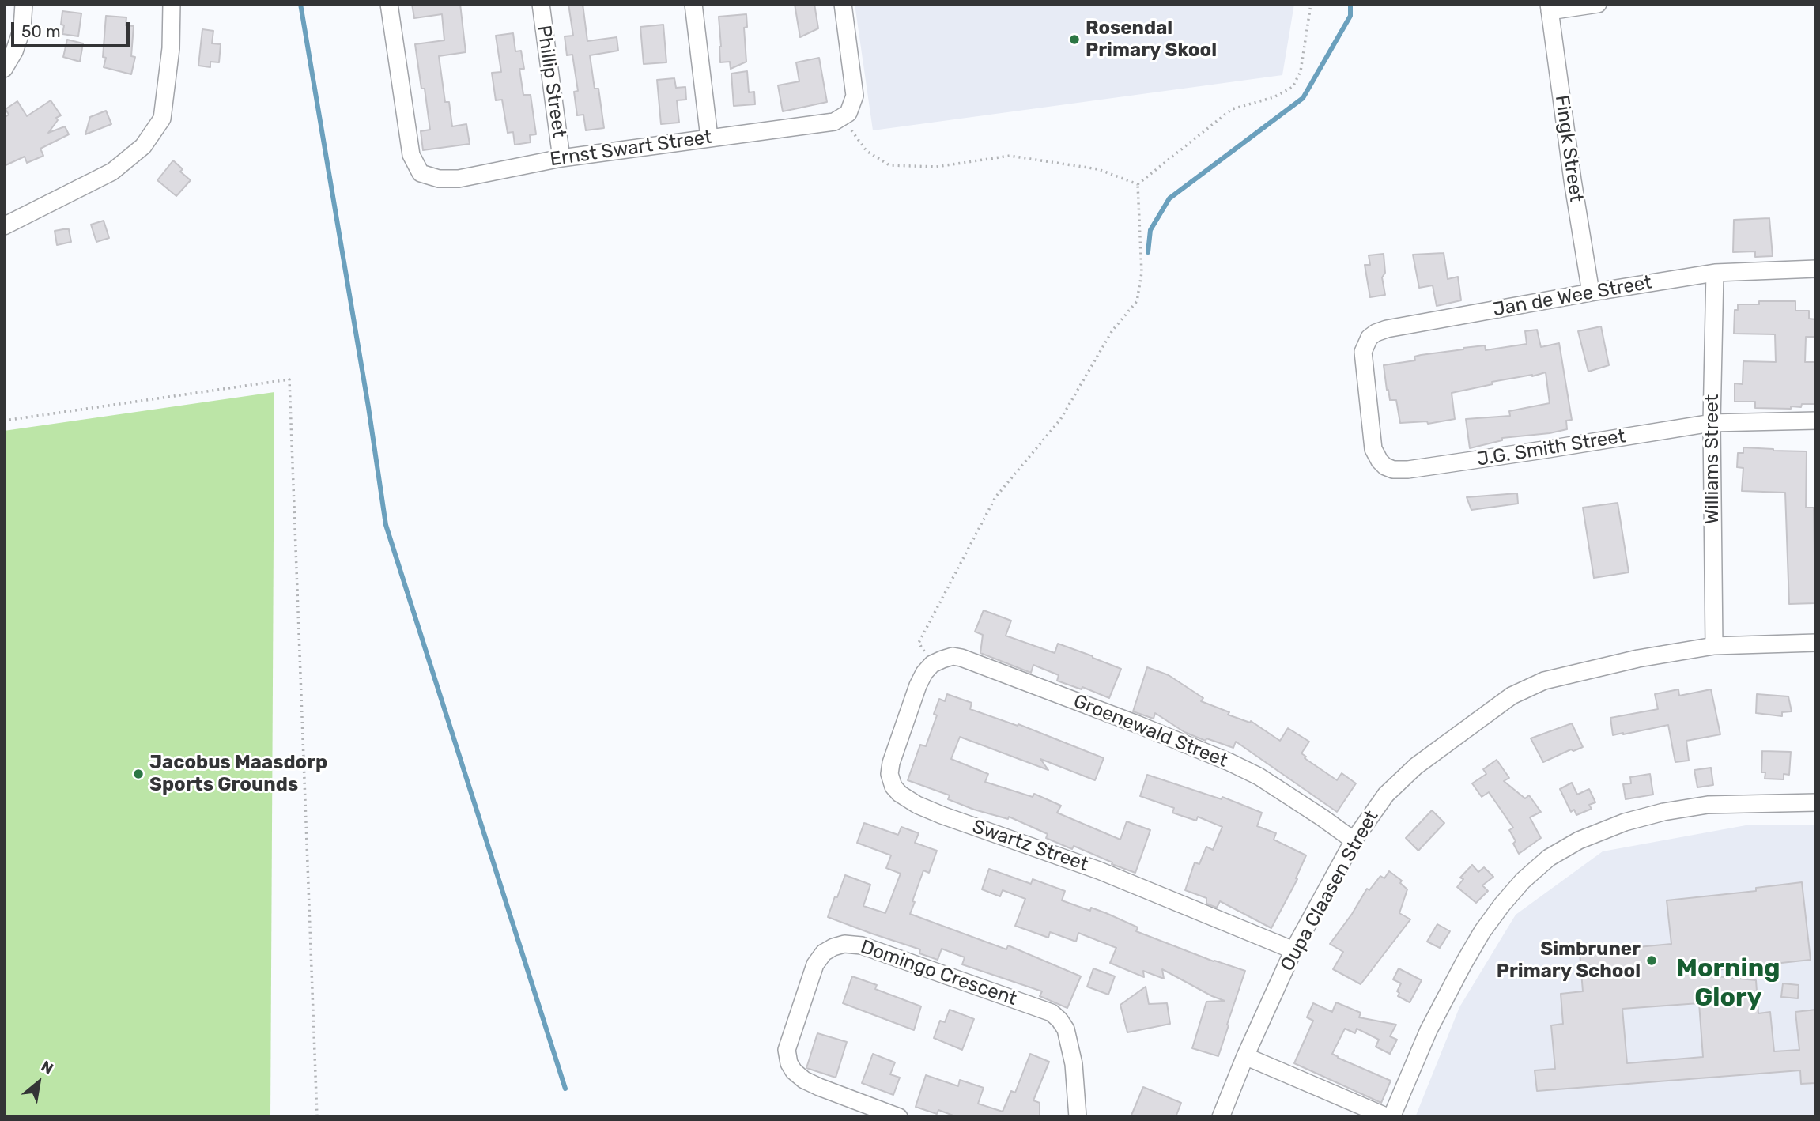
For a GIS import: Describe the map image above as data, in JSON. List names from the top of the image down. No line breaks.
{"streets":{"street":["Phillip Street","Ernst Swart Street","Fingk Street","Jan de Wee Street","J.G. Smith Street","Williams Street","Groenewald Street","Swartz Street","Oupa Claasen Street","Domingo Crescent"]},"crossings":[["Phillip Street","Ernst Swart Street"],["Fingk Street","Jan de Wee Street"],["Jan de Wee Street","J.G. Smith Street"],["Jan de Wee Street","Williams Street"],["J.G. Smith Street","Williams Street"],["Williams Street","Oupa Claasen Street"],["Groenewald Street","Swartz Street"],["Groenewald Street","Oupa Claasen Street"],["Swartz Street","Oupa Claasen Street"]],"districts":["Morning Glory"],"places":["Rosendal Primary Skool","Jacobus Maasdorp Sports Grounds","Simbruner Primary School"],"scale_bar":"50 m","north":"top right"}
